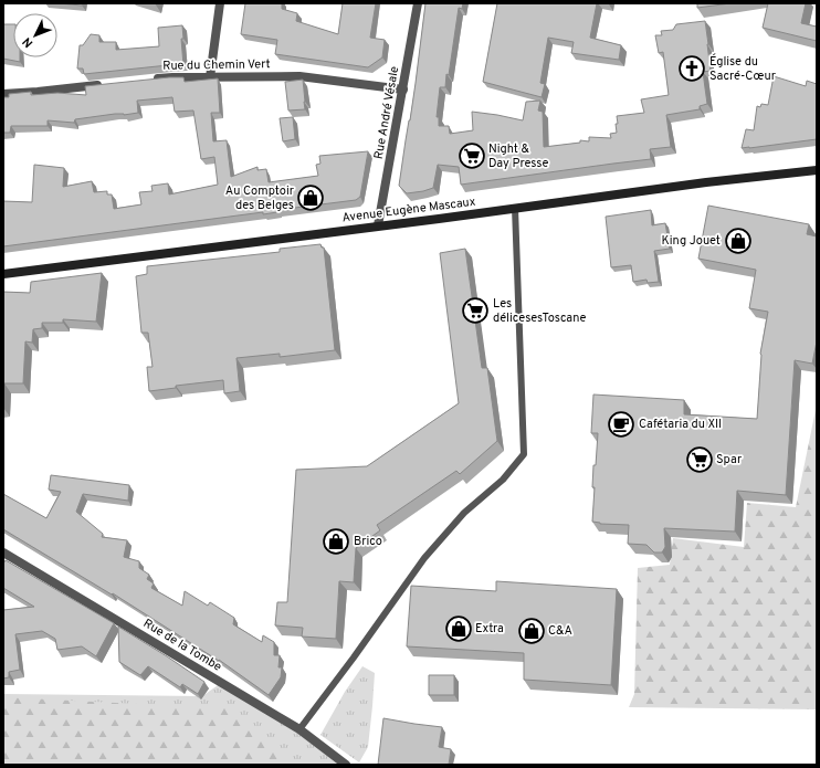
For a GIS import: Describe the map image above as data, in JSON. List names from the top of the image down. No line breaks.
{"streets":{"main road":["Avenue Eugène Mascaux"],"street":["Rue du Chemin Vert","Rue André Vésale","Rue de la Tombe"]},"crossings":[["Rue du Chemin Vert","Rue André Vésale"],["Rue André Vésale","Avenue Eugène Mascaux"]],"places":{"church":["Église du Sacré-Cœur"],"supermarket":["Night & Day Presse","Les délicesesToscane","Spar"],"shop":["Au Comptoir des Belges","King Jouet","Brico","Extra","C&A"],"cafe":["Cafétaria du XII"]},"north":"bottom left"}
